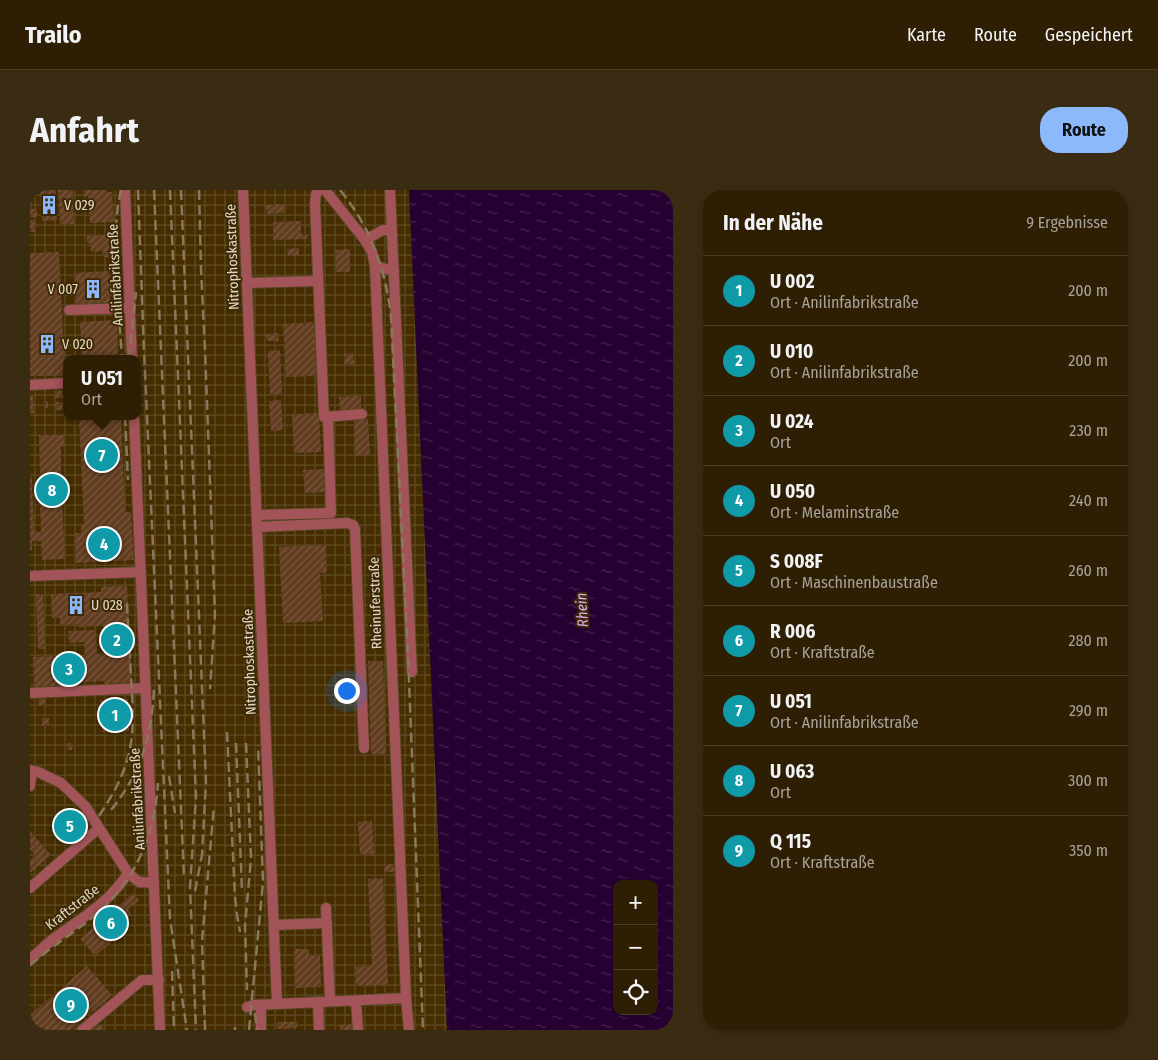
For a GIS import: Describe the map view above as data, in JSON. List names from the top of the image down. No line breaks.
{"streets":{"street":["Nitrophoskastraße","Anilinfabrikstraße","Rheinuferstraße","Kraftstraße"]},"water":["Rhein"],"places":{"building":["V 029","V 007","V 020","U 028"]},"page":{"header":"Trailo","nav":["Karte","Route","Gespeichert"],"buttons":"Route","title":"Anfahrt","heading":["In der Nähe","9 Ergebnisse"],"list":[{"mark":"1","name":"U 002","note":"Ort · Anilinfabrikstraße","value":"200 m"},{"mark":"2","name":"U 010","note":"Ort · Anilinfabrikstraße","value":"200 m"},{"mark":"3","name":"U 024","note":"Ort","value":"230 m"},{"mark":"4","name":"U 050","note":"Ort · Melaminstraße","value":"240 m"},{"mark":"5","name":"S 008F","note":"Ort · Maschinenbaustraße","value":"260 m"},{"mark":"6","name":"R 006","note":"Ort · Kraftstraße","value":"280 m"},{"mark":"7","name":"U 051","note":"Ort · Anilinfabrikstraße","value":"290 m"},{"mark":"8","name":"U 063","note":"Ort","value":"300 m"},{"mark":"9","name":"Q 115","note":"Ort · Kraftstraße","value":"350 m"}],"popup":["U 051","Ort"],"pins":["7","8","4","2","3","1","5","6","9"],"map_buttons":["+","−"]}}
